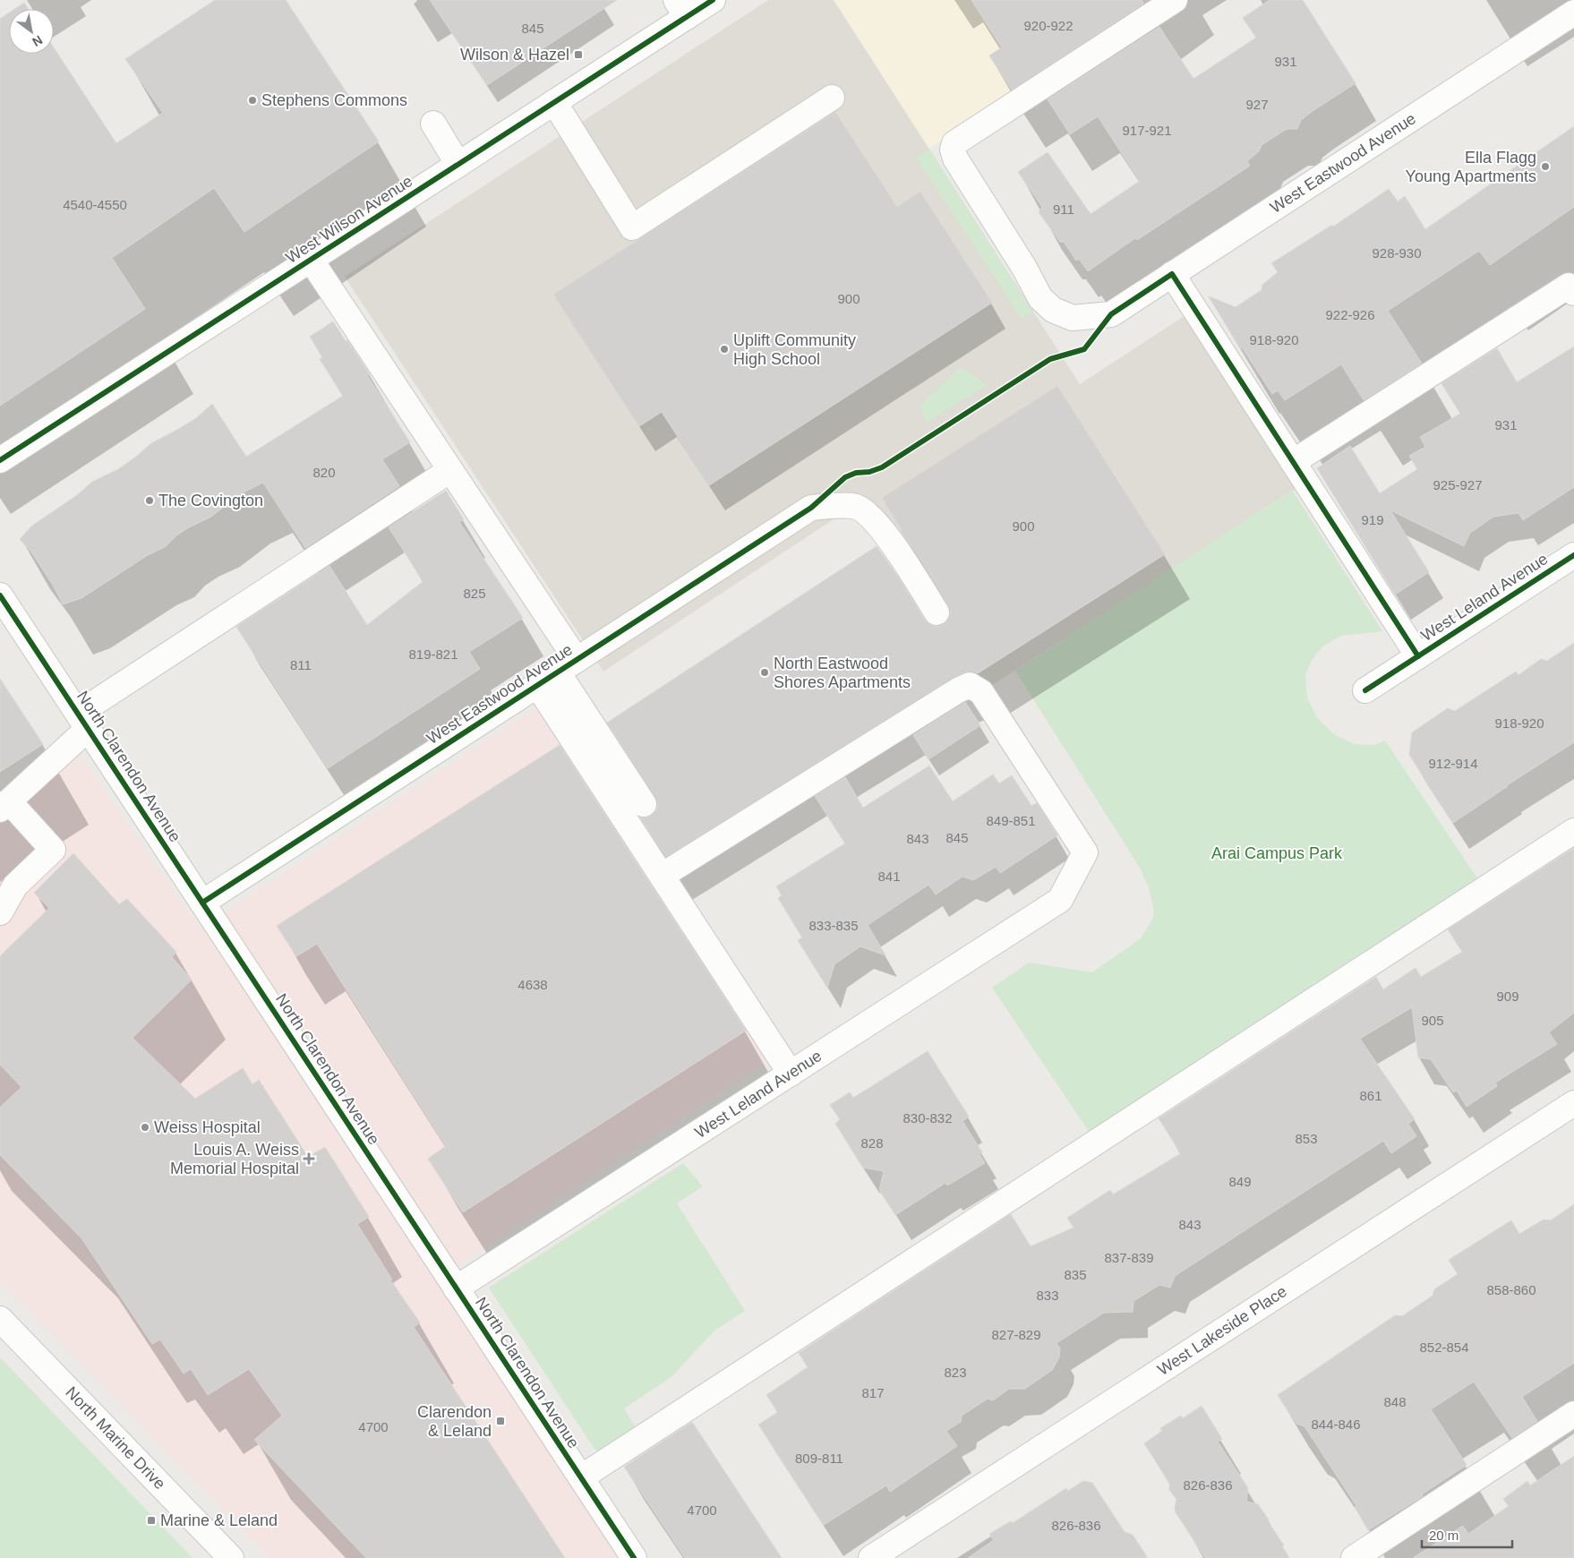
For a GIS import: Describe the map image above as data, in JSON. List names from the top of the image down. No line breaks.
{"streets":{"street":["West Eastwood Avenue","West Wilson Avenue","West Leland Avenue","North Clarendon Avenue","West Lakeside Place","North Marine Drive"]},"crossings":[["West Eastwood Avenue","North Clarendon Avenue"],["West Leland Avenue","North Clarendon Avenue"]],"parks":["Arai Campus Park"],"places":{"transit":["Wilson & Hazel","Clarendon & Leland","Marine & Leland"],"other":["Stephens Commons","Ella Flagg Young Apartments","Uplift Community High School","The Covington","North Eastwood Shores Apartments","Weiss Hospital"],"health":["Louis A. Weiss Memorial Hospital"]},"house_numbers":["920-922","845","931","927","917-921","4540-4550","911","928-930","900","922-926","918-920","931","820","925-927","919","900","825","819-821","811","918-920","912-914","849-851","845","843","841","833-835","4638","909","905","861","830-832","853","828","849","843","837-839","835","858-860","833","827-829","852-854","823","817","848","844-846","4700","809-811","826-836","4700","826-836"],"scale_bar":"20 m","north":"bottom right"}
